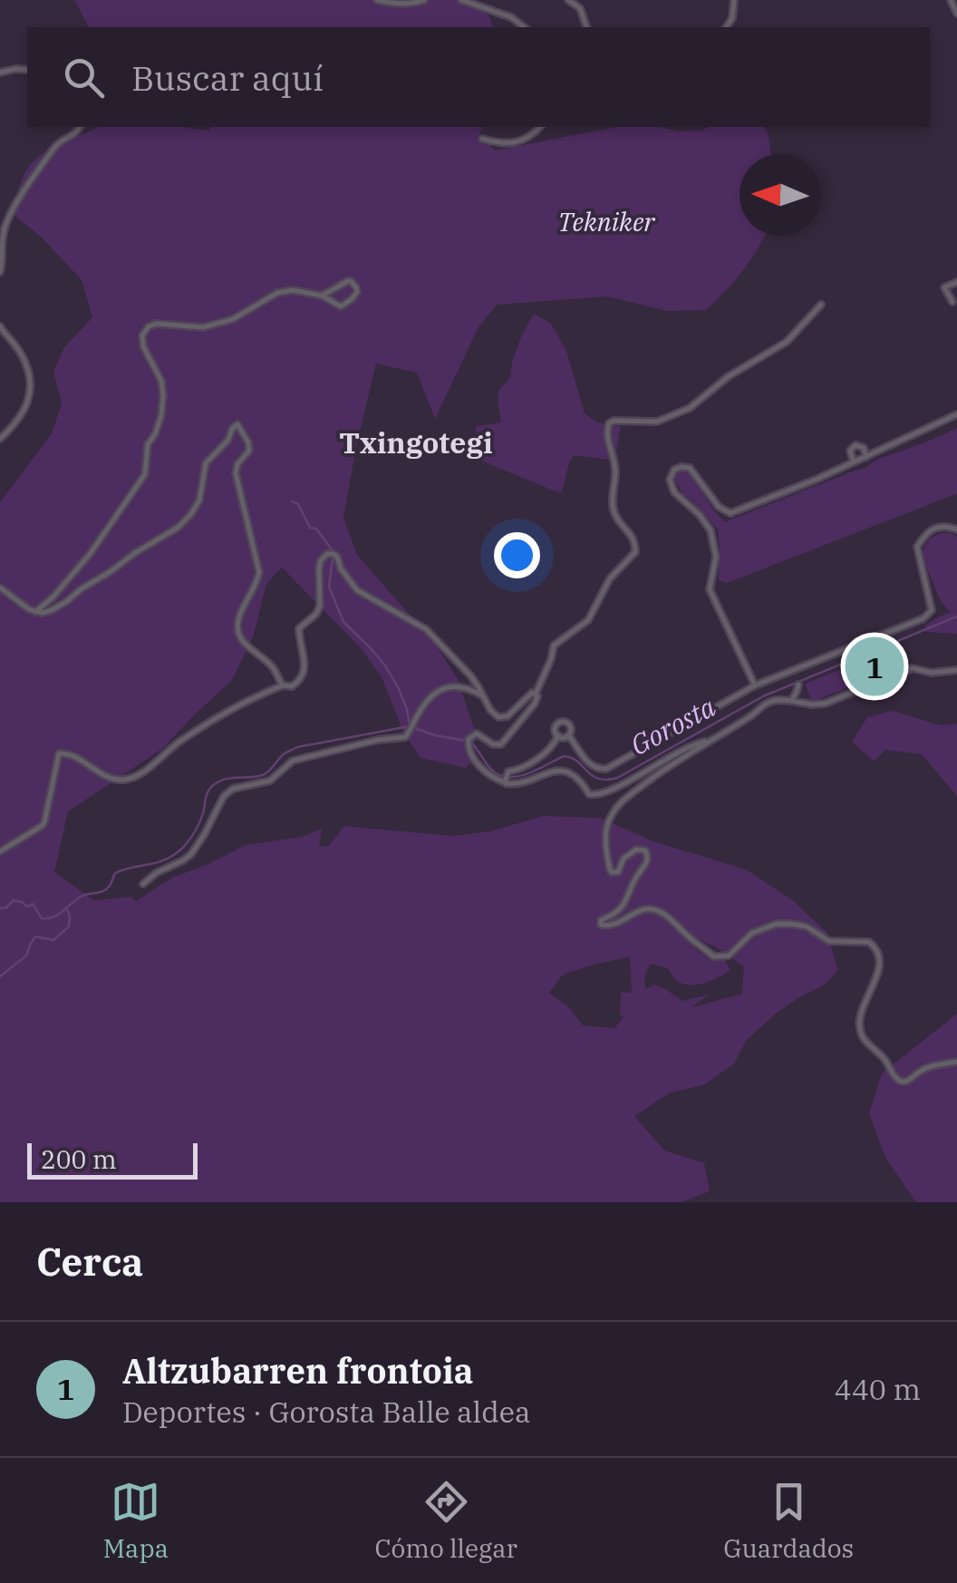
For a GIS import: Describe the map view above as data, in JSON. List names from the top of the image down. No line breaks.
{"districts":["Txingotegi"],"water":["Gorosta"],"parks":["Tekniker"],"scale_bar":"200 m","north":"left","page":{"search":"Buscar aquí","pins":"1","scale":"200 m","heading":"Cerca","list":[{"mark":"1","name":"Altzubarren frontoia","note":"Deportes · Gorosta Balle aldea","value":"440 m"}],"nav":["Mapa","Cómo llegar","Guardados"]}}
